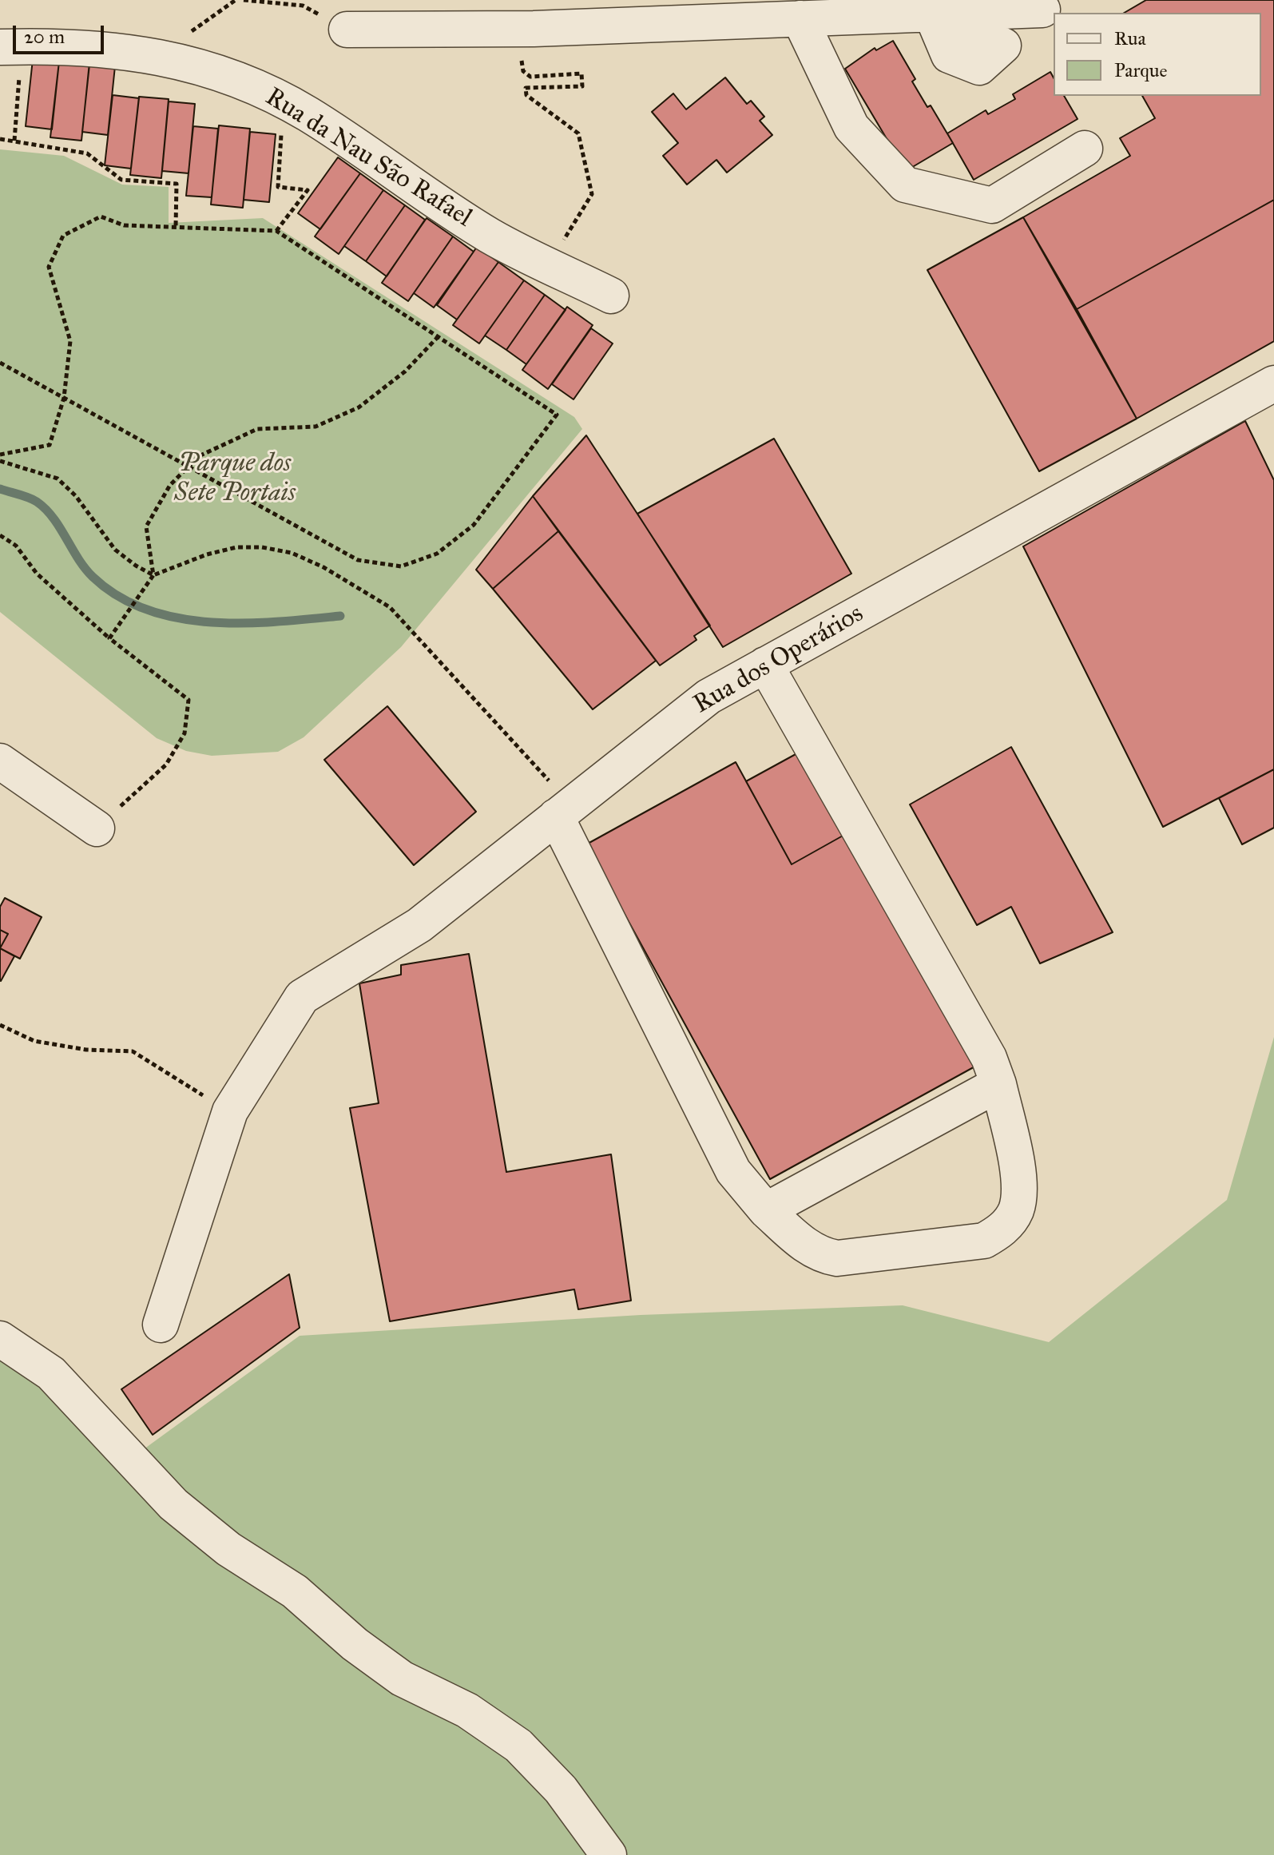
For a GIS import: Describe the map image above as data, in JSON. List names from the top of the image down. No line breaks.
{"streets":{"street":["Rua da Nau São Rafael","Rua dos Operários"]},"parks":["Parque dos Sete Portais"],"legend":["Rua","Parque"],"scale_bar":"20 m"}
